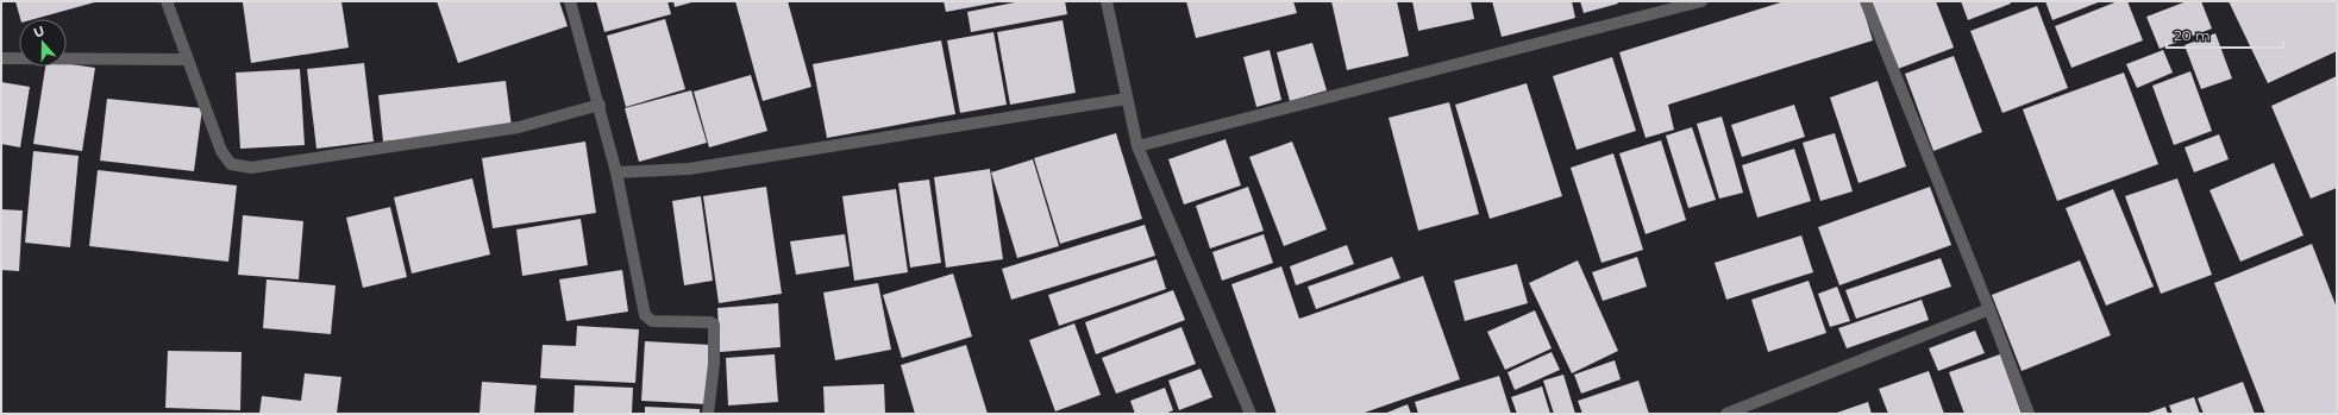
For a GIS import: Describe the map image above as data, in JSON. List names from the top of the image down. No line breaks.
{"scale_bar":"20 m","north":"top"}
